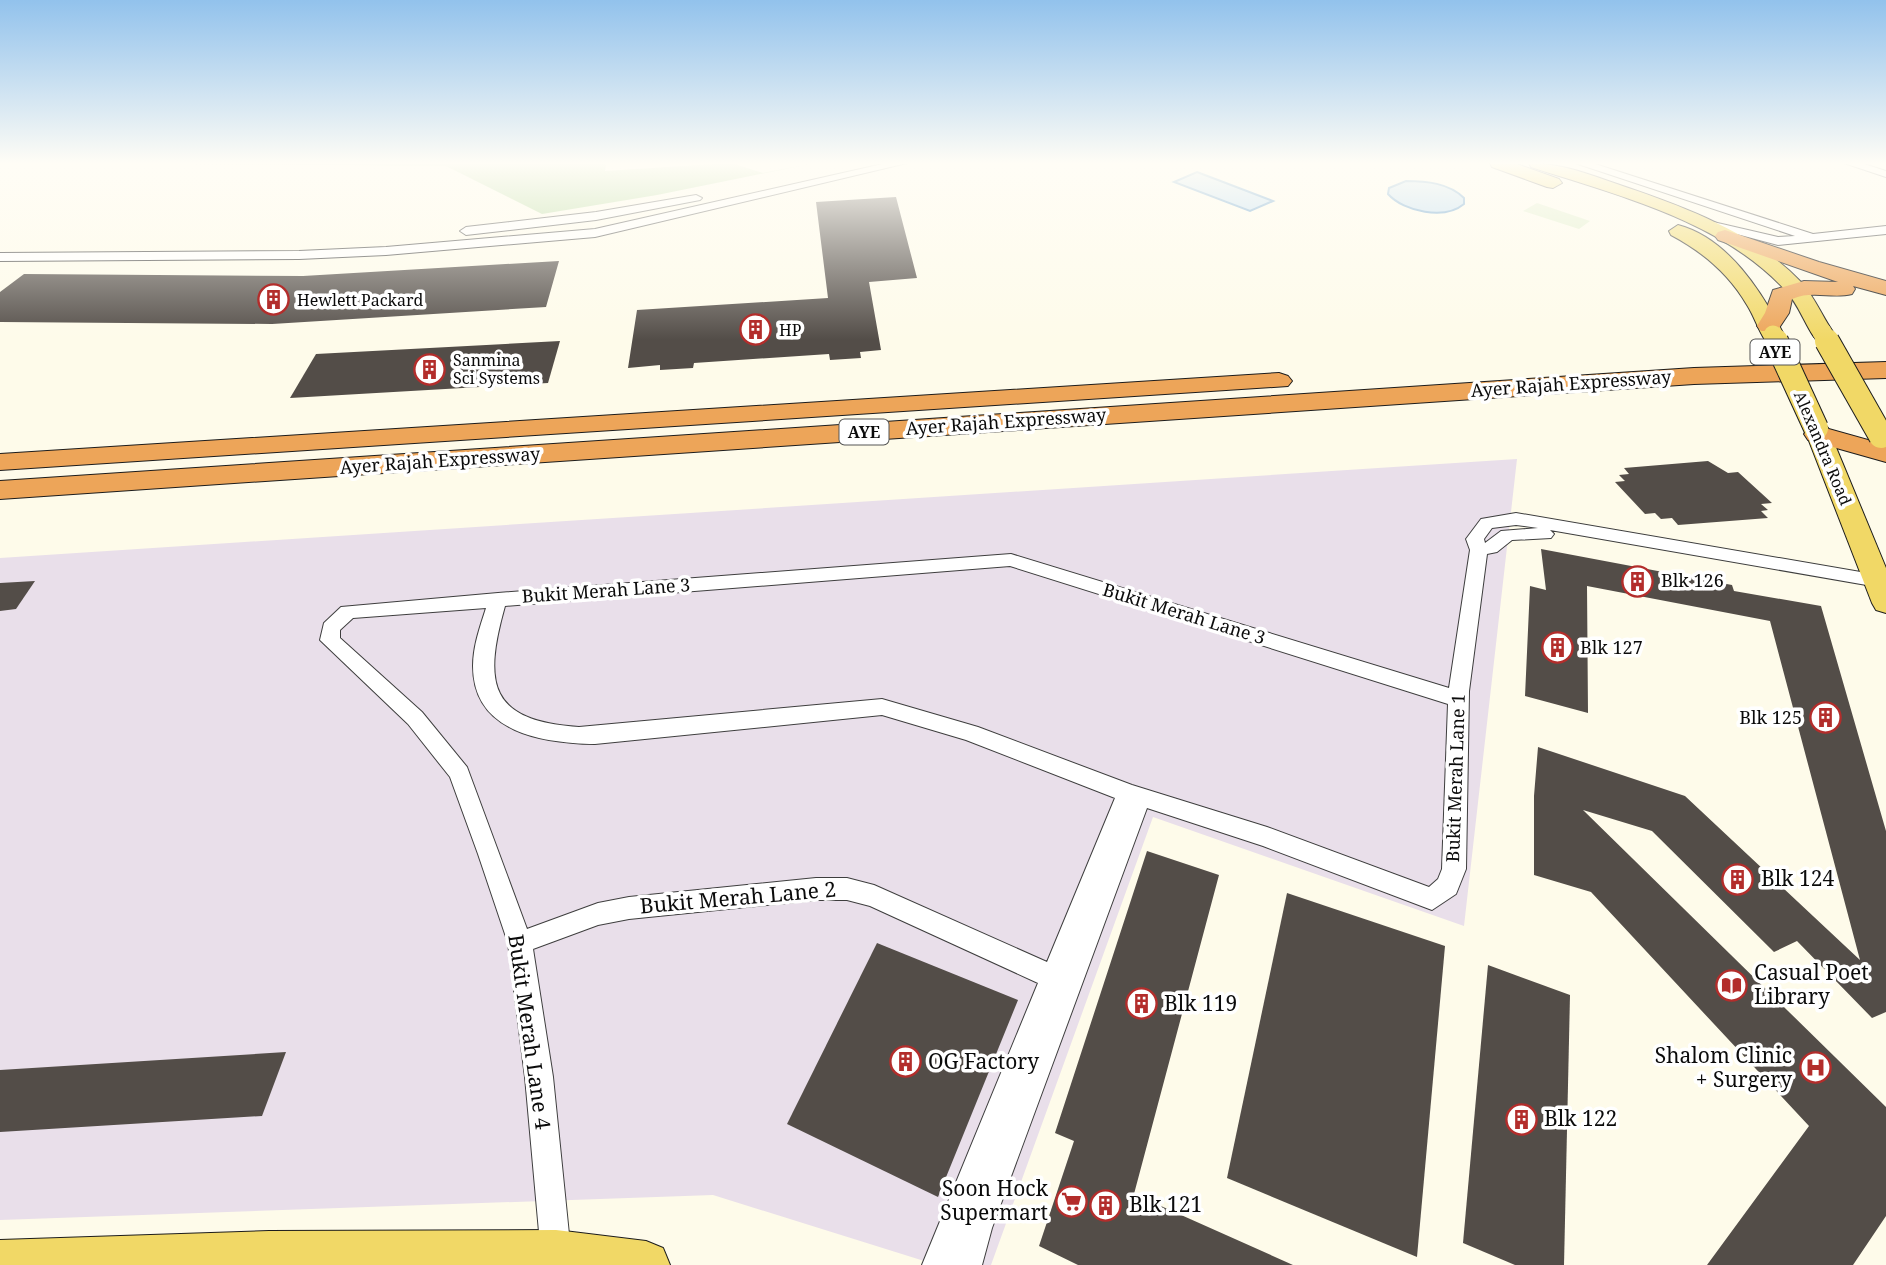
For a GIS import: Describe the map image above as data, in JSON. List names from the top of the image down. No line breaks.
{"streets":{"highway":["AYE","Ayer Rajah Expressway"],"main road":["Alexandra Road"],"street":["Bukit Merah Lane 3","Bukit Merah Lane 1","Bukit Merah Lane 2","Bukit Merah Lane 4"]},"crossings":[["Alexandra Road","Bukit Merah Lane 1"],["Bukit Merah Lane 3","Bukit Merah Lane 1"],["Bukit Merah Lane 3","Bukit Merah Lane 4"],["Bukit Merah Lane 2","Bukit Merah Lane 4"]],"places":{"building":["Hewlett Packard","HP","Sanmina Sci Systems","Blk 126","Blk 127","Blk 125","Blk 124","Blk 119","OG Factory","Blk 122","Blk 121"],"library":["Casual Poet Library"],"hospital":["Shalom Clinic + Surgery"],"supermarket":["Soon Hock Supermart"]}}
